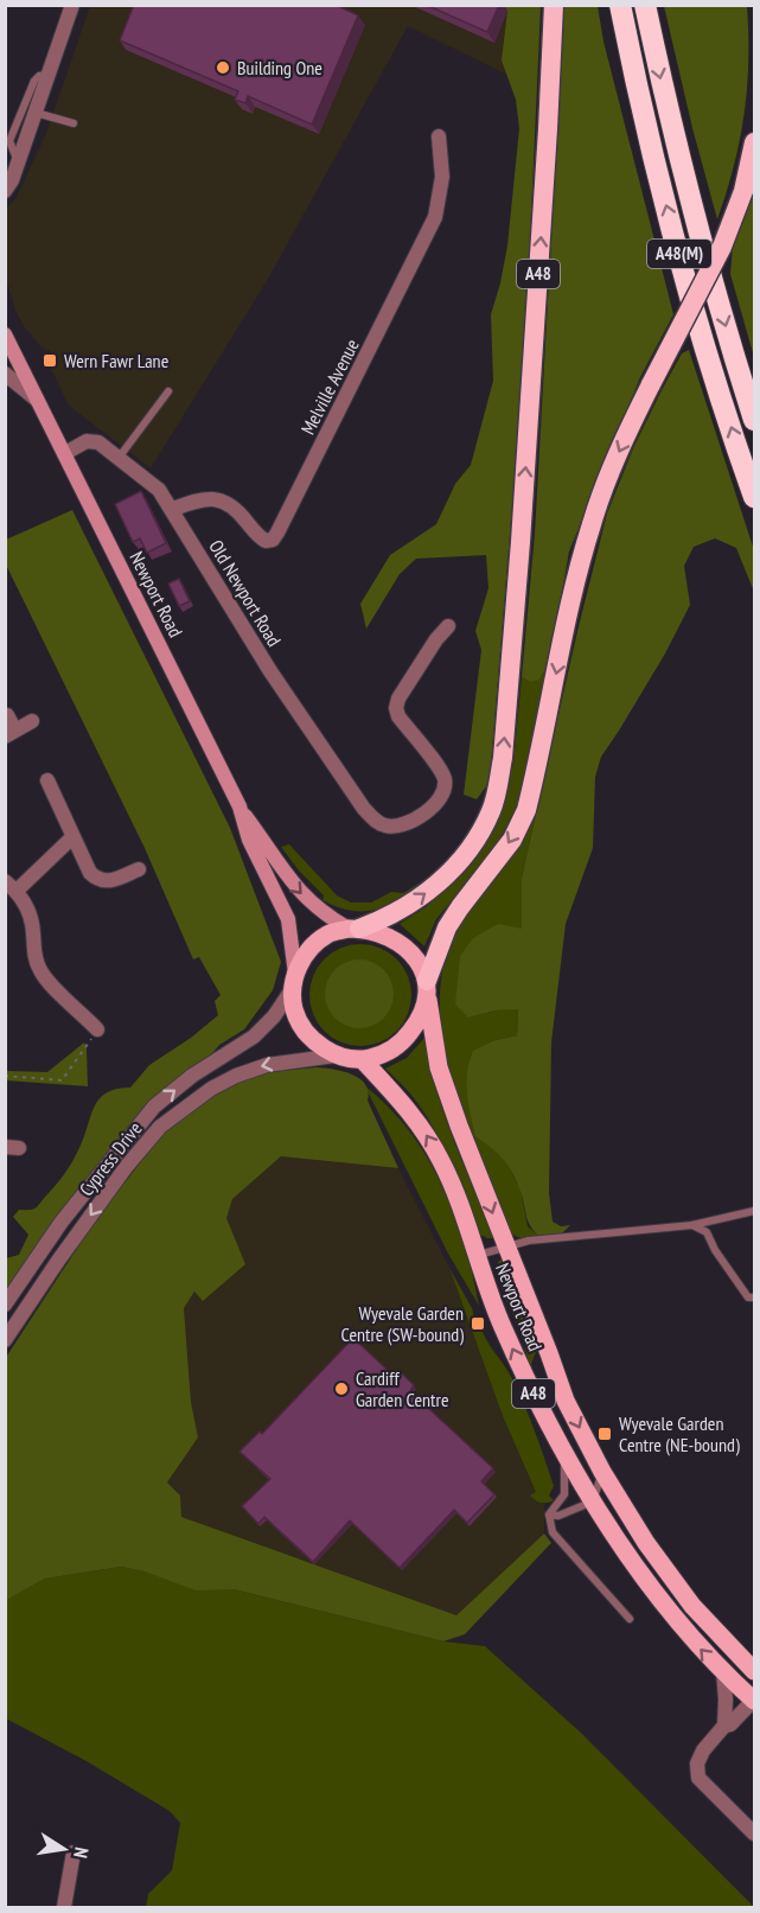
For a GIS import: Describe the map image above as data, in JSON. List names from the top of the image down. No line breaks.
{"streets":{"highway":["A48(M)","A48"],"main road":["Newport Road"],"street":["Melville Avenue","Old Newport Road","Cypress Drive"]},"crossings":[["A48","Newport Road"],["A48","Cypress Drive"],["Melville Avenue","Old Newport Road"],["Old Newport Road","Newport Road"],["Newport Road","Cypress Drive"]],"places":{"other":["Building One","Cardiff Garden Centre"],"transit":["Wern Fawr Lane","Wyevale Garden Centre (SW-bound)","Wyevale Garden Centre (NE-bound)"]},"north":"right"}
